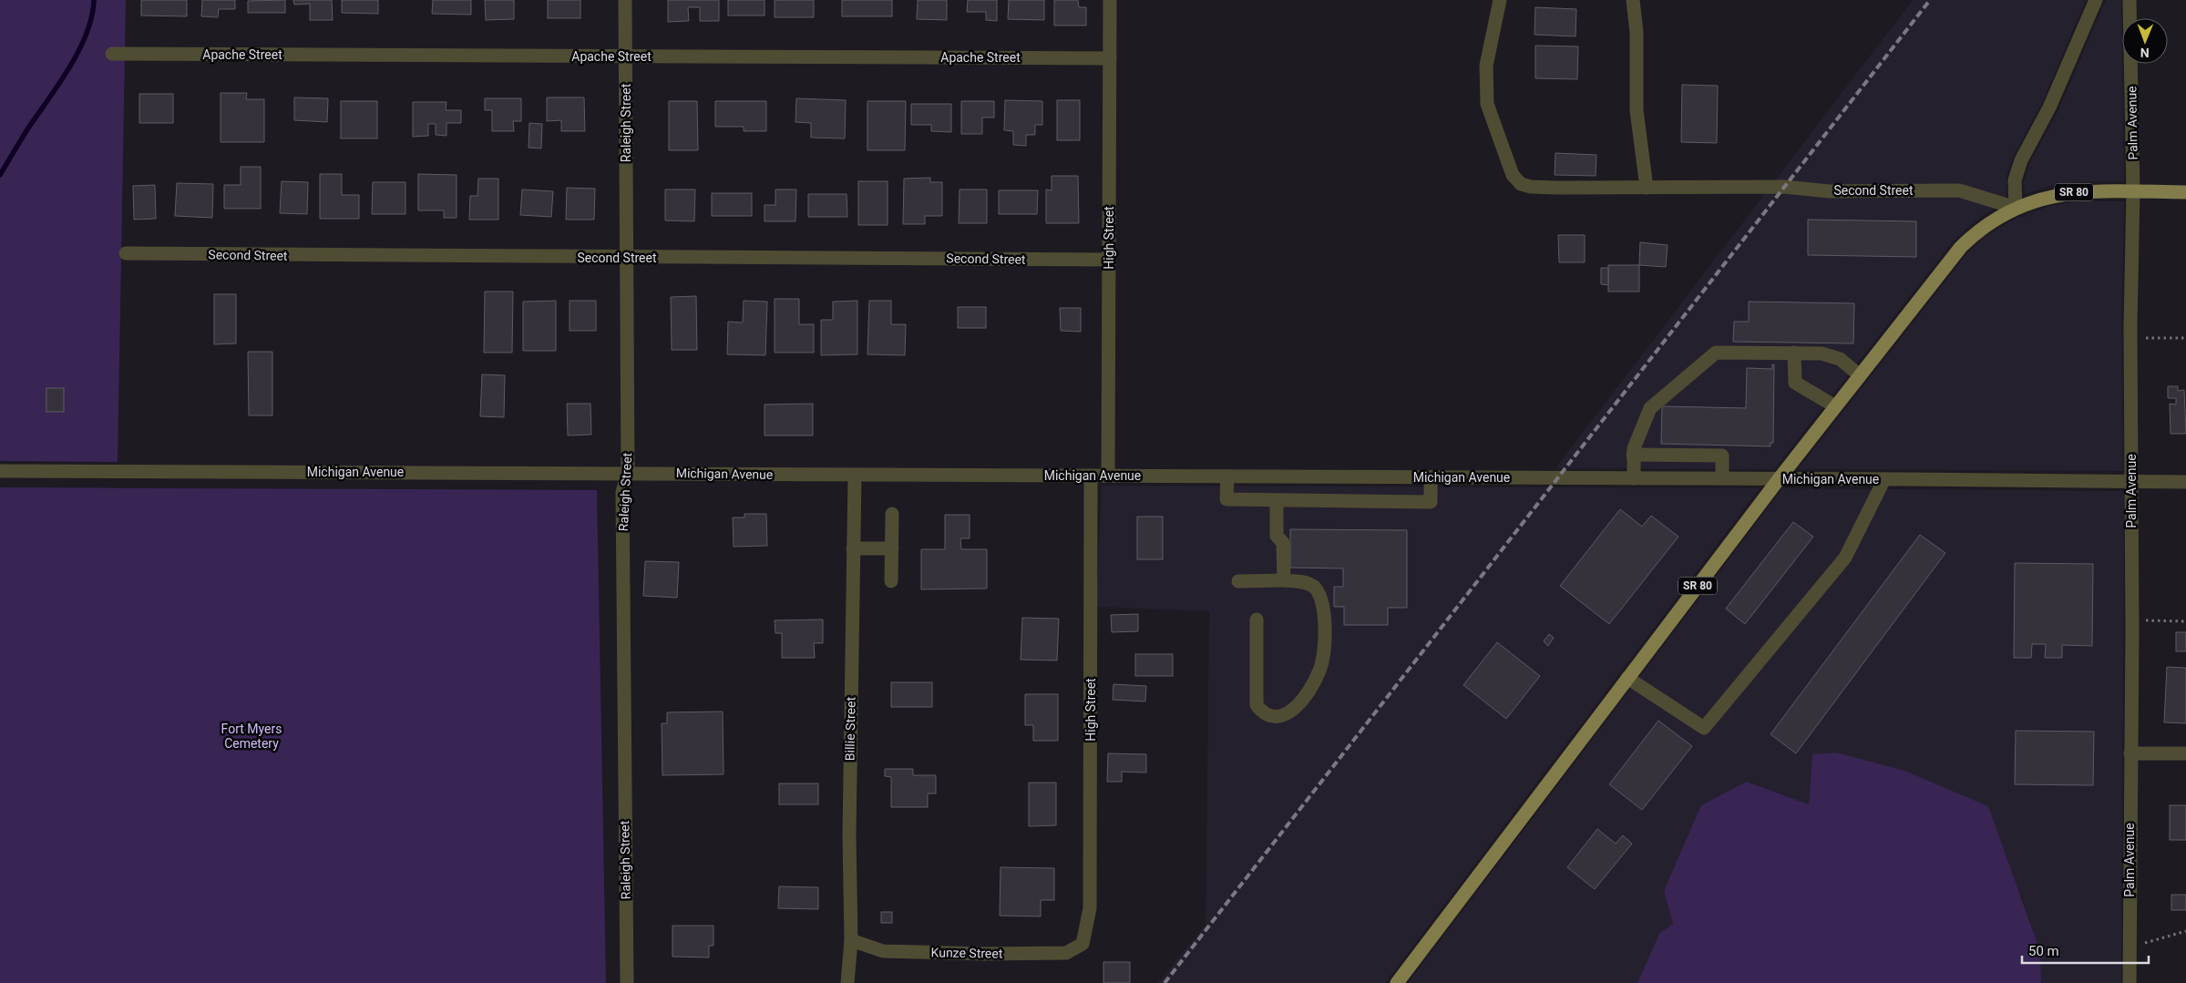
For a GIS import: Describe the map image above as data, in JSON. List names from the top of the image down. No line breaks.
{"streets":{"main road":["SR 80"],"street":["Apache Street","Raleigh Street","Palm Avenue","Second Street","High Street","Michigan Avenue","Billie Street","Kunze Street"]},"crossings":[["Apache Street","Raleigh Street"],["Apache Street","High Street"],["Raleigh Street","Second Street"],["Raleigh Street","Michigan Avenue"],["Palm Avenue","SR 80"],["Palm Avenue","Michigan Avenue"],["Second Street","SR 80"],["Second Street","High Street"],["SR 80","Michigan Avenue"],["High Street","Michigan Avenue"],["High Street","Kunze Street"],["Michigan Avenue","Billie Street"],["Billie Street","Kunze Street"]],"parks":["Fort Myers Cemetery"],"scale_bar":"50 m","north":"bottom"}
